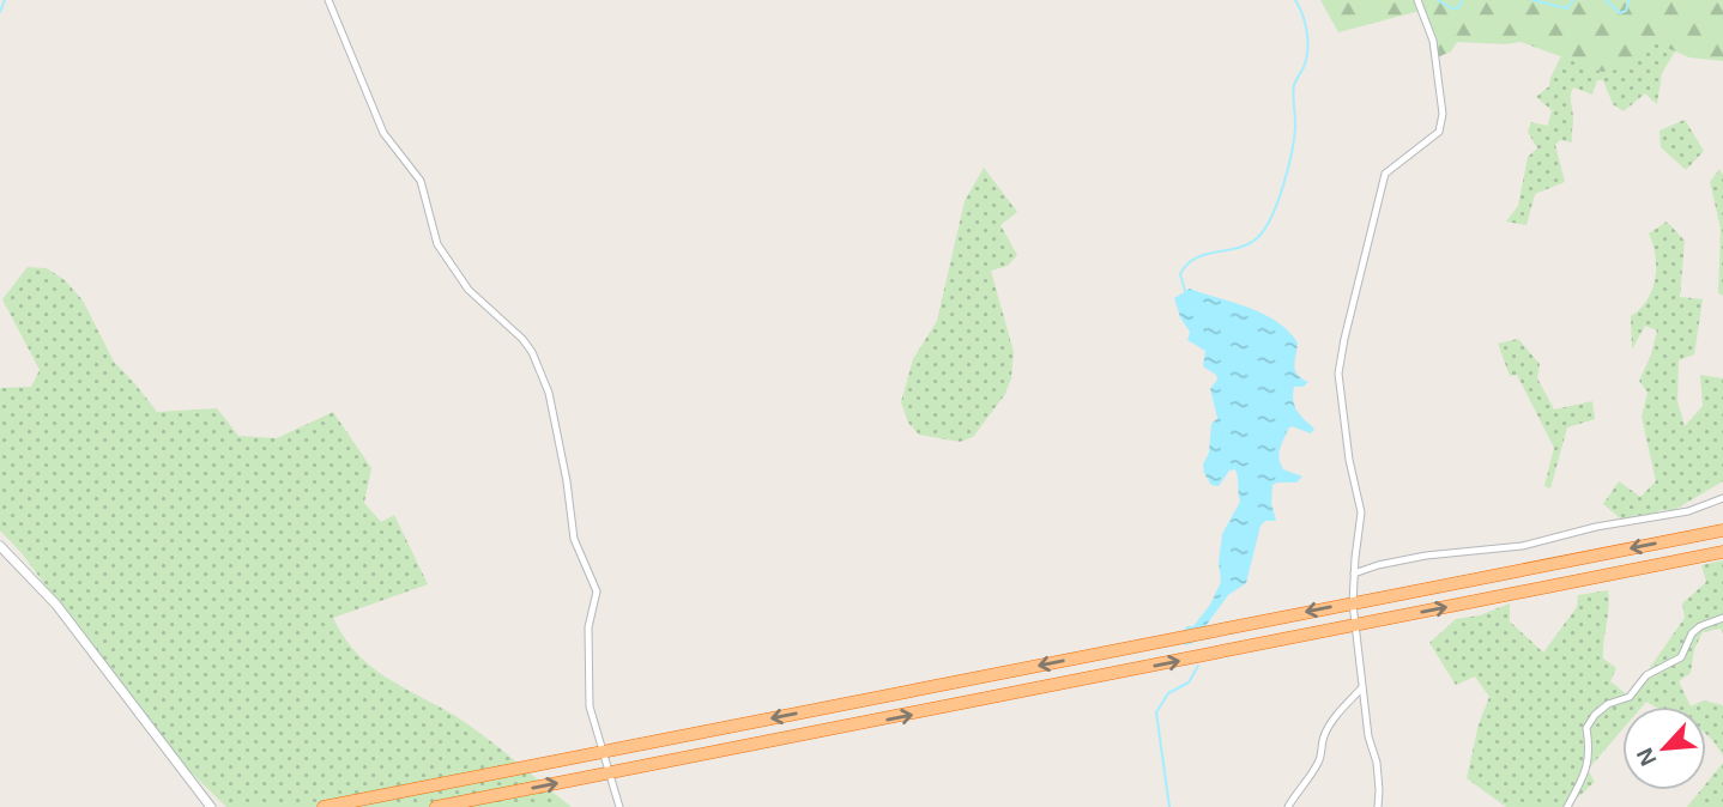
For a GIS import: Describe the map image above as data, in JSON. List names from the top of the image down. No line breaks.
{"north":"bottom left"}
